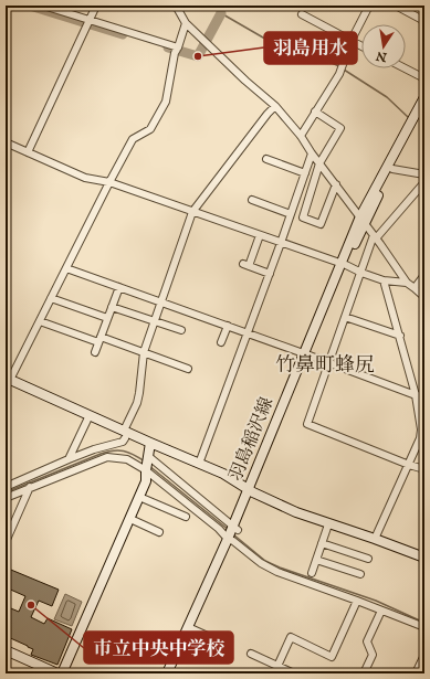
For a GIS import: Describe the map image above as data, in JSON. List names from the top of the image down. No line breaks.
{"streets":{"main road":["羽島稲沢線"]},"districts":["竹鼻町蜂尻"],"places":["羽島用水","市立中央中学校"],"north":"bottom"}
